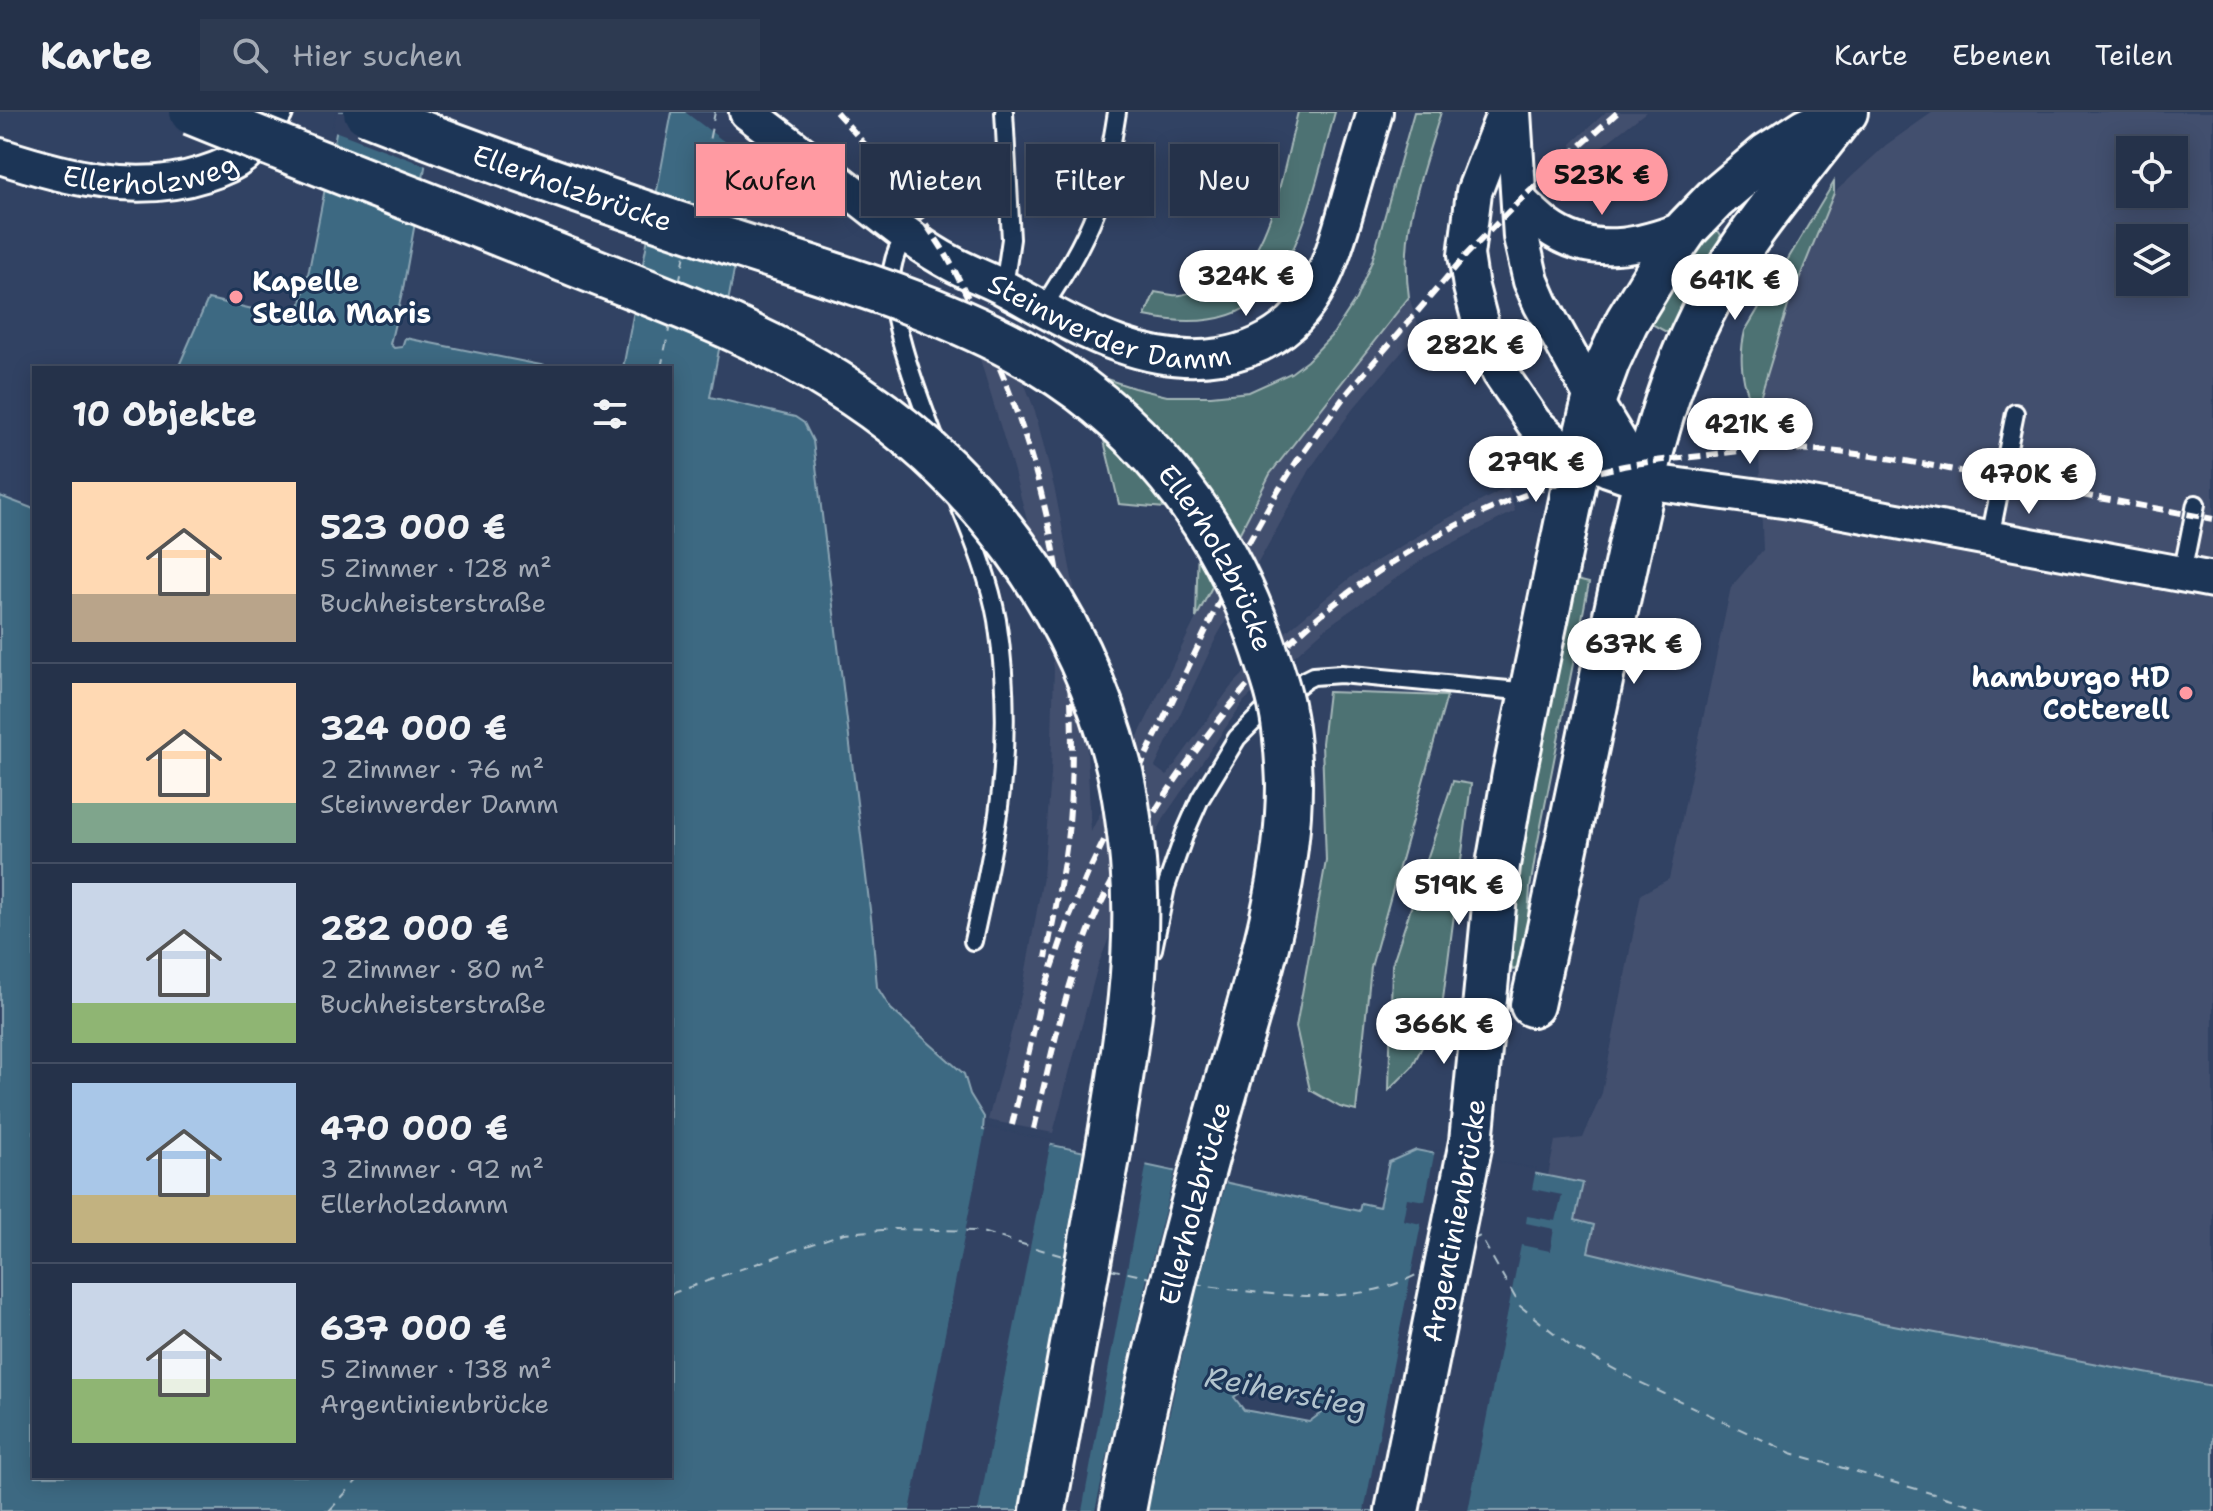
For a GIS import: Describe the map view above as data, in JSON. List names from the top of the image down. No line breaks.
{"streets":{"main road":["Ellerholzbrücke"],"street":["Ellerholzweg","Steinwerder Damm","Argentinienbrücke"]},"water":["Reiherstieg"],"places":["Kapelle Stella Maris","hamburgo HD Cotterell"],"page":{"header":"Karte","search":"Hier suchen","nav":["Karte","Ebenen","Teilen"],"chip":["Kaufen","Mieten","Filter","Neu"],"price":["523K €","324K €","641K €","282K €","421K €","279K €","470K €","637K €","519K €","366K €"],"heading":"10 Objekte","list":[{"name":"523 000 €","note":"5 Zimmer · 128 m² · Buchheisterstraße"},{"name":"324 000 €","note":"2 Zimmer · 76 m² · Steinwerder Damm"},{"name":"282 000 €","note":"2 Zimmer · 80 m² · Buchheisterstraße"},{"name":"470 000 €","note":"3 Zimmer · 92 m² · Ellerholzdamm"},{"name":"637 000 €","note":"5 Zimmer · 138 m² · Argentinienbrücke"}]}}
